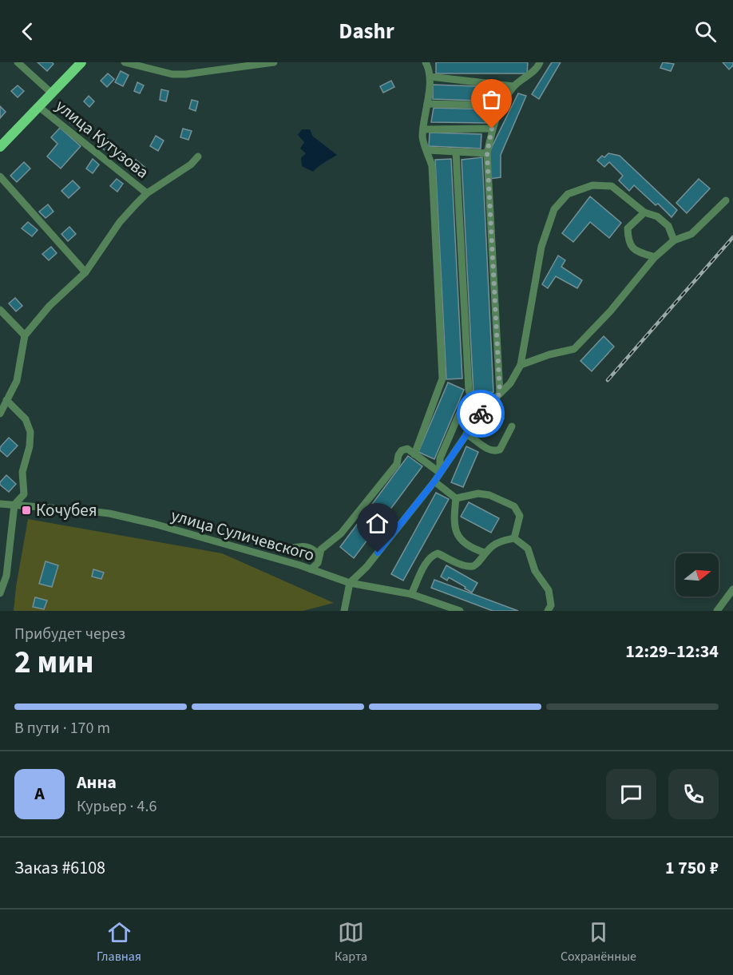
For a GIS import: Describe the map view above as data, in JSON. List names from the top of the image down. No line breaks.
{"streets":{"street":["улица Кутузова","улица Суличевского"]},"places":{"transit":["Кочубея"]},"north":"right","page":{"header":"Dashr","heading":["2 мин","Прибудет через","12:29–12:34"],"panel":["Анна","Курьер · 4.6","Заказ #6108","1 750 ₽"],"bar":"В пути · 170 m","round":"А","tabs":["Главная","Карта","Сохранённые"]}}
